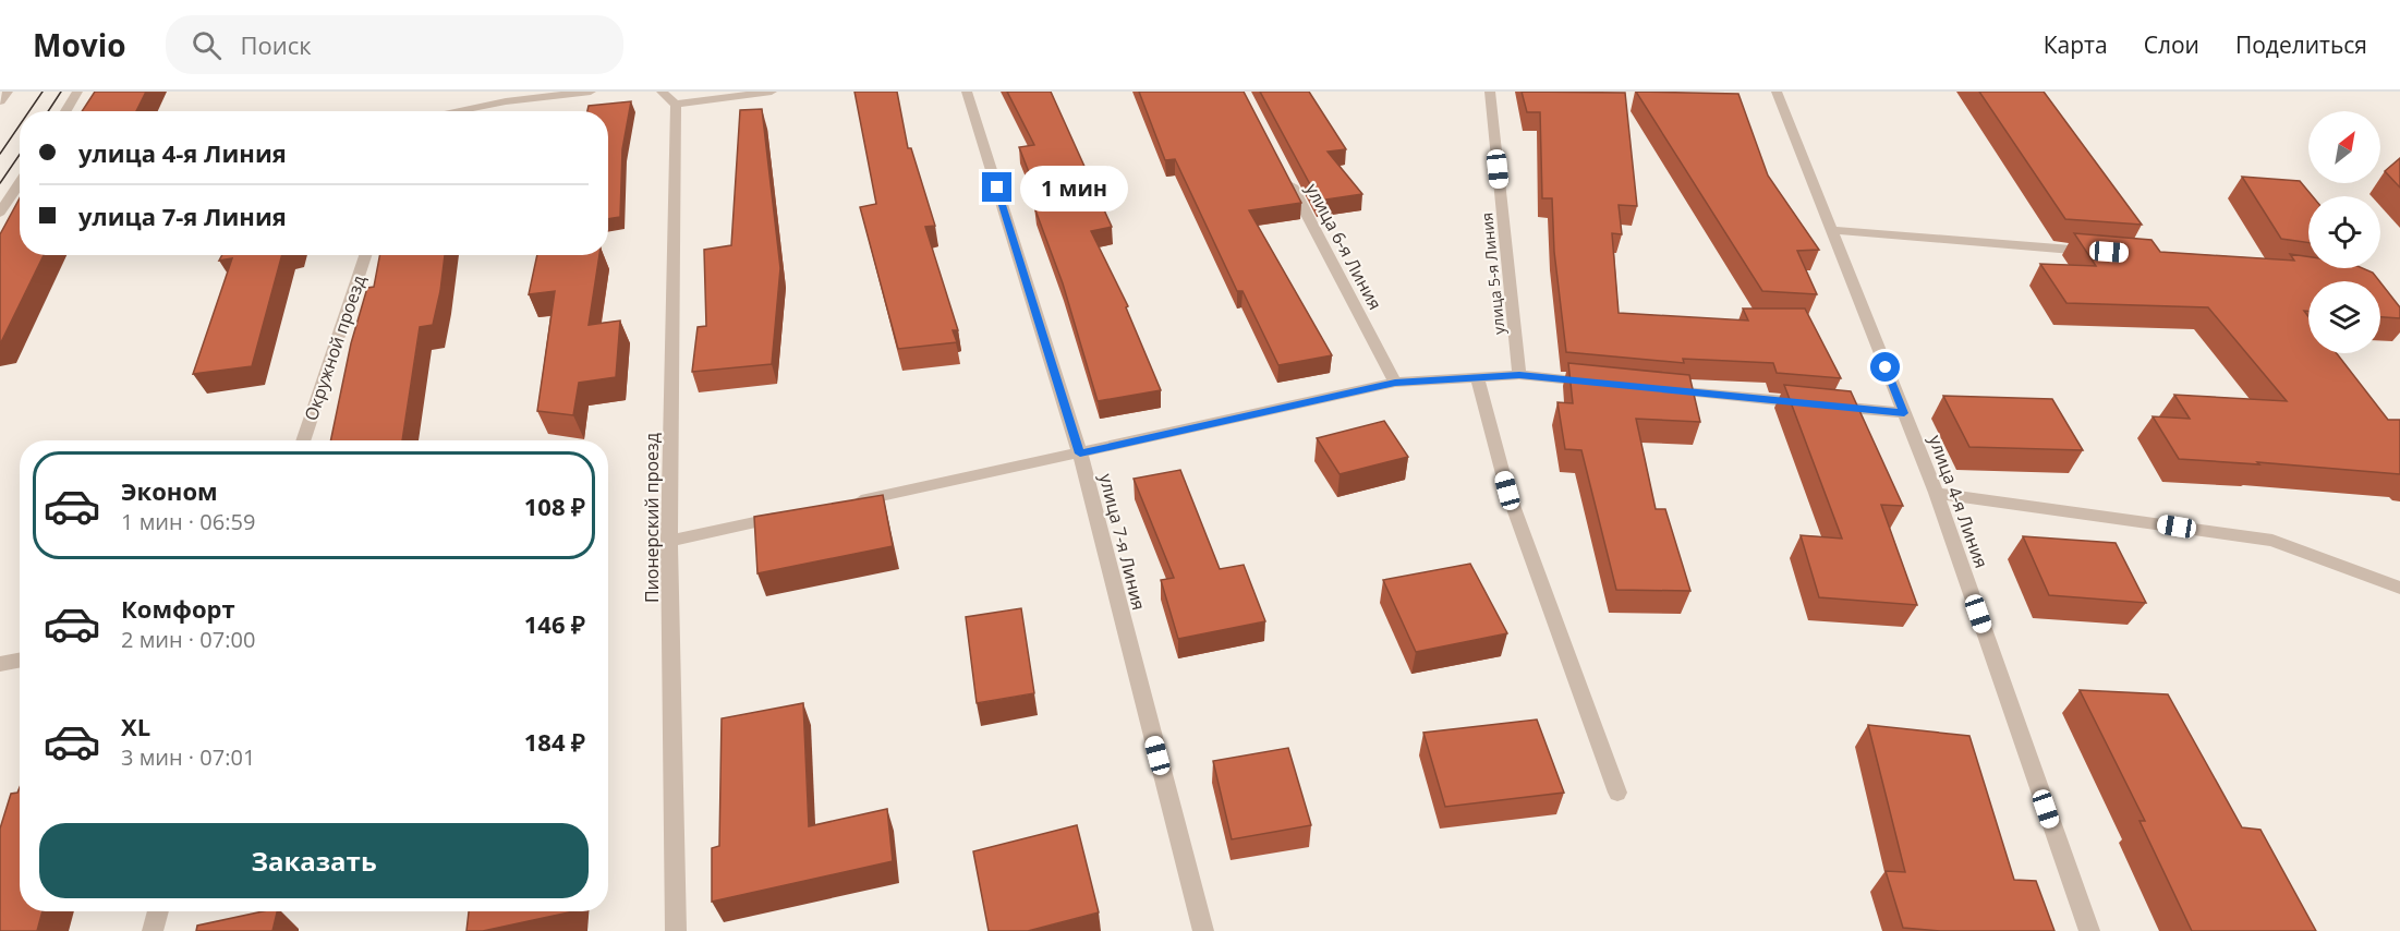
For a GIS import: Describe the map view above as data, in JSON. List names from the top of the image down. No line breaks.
{"streets":{"lane":["улица 6-я Линия","улица 5-я Линия","Окружной проезд","улица 4-я Линия","Пионерский проезд","улица 7-я Линия"]},"north":"top right","page":{"header":"Movio","search":"Поиск","nav":["Карта","Слои","Поделиться"],"banner":["улица 4-я Линия","улица 7-я Линия"],"bubble":"1 мин","list":[{"name":"Эконом","note":"1 мин · 06:59","value":"108 ₽"},{"name":"Комфорт","note":"2 мин · 07:00","value":"146 ₽"},{"name":"XL","note":"3 мин · 07:01","value":"184 ₽"}],"buttons":"Заказать"}}
